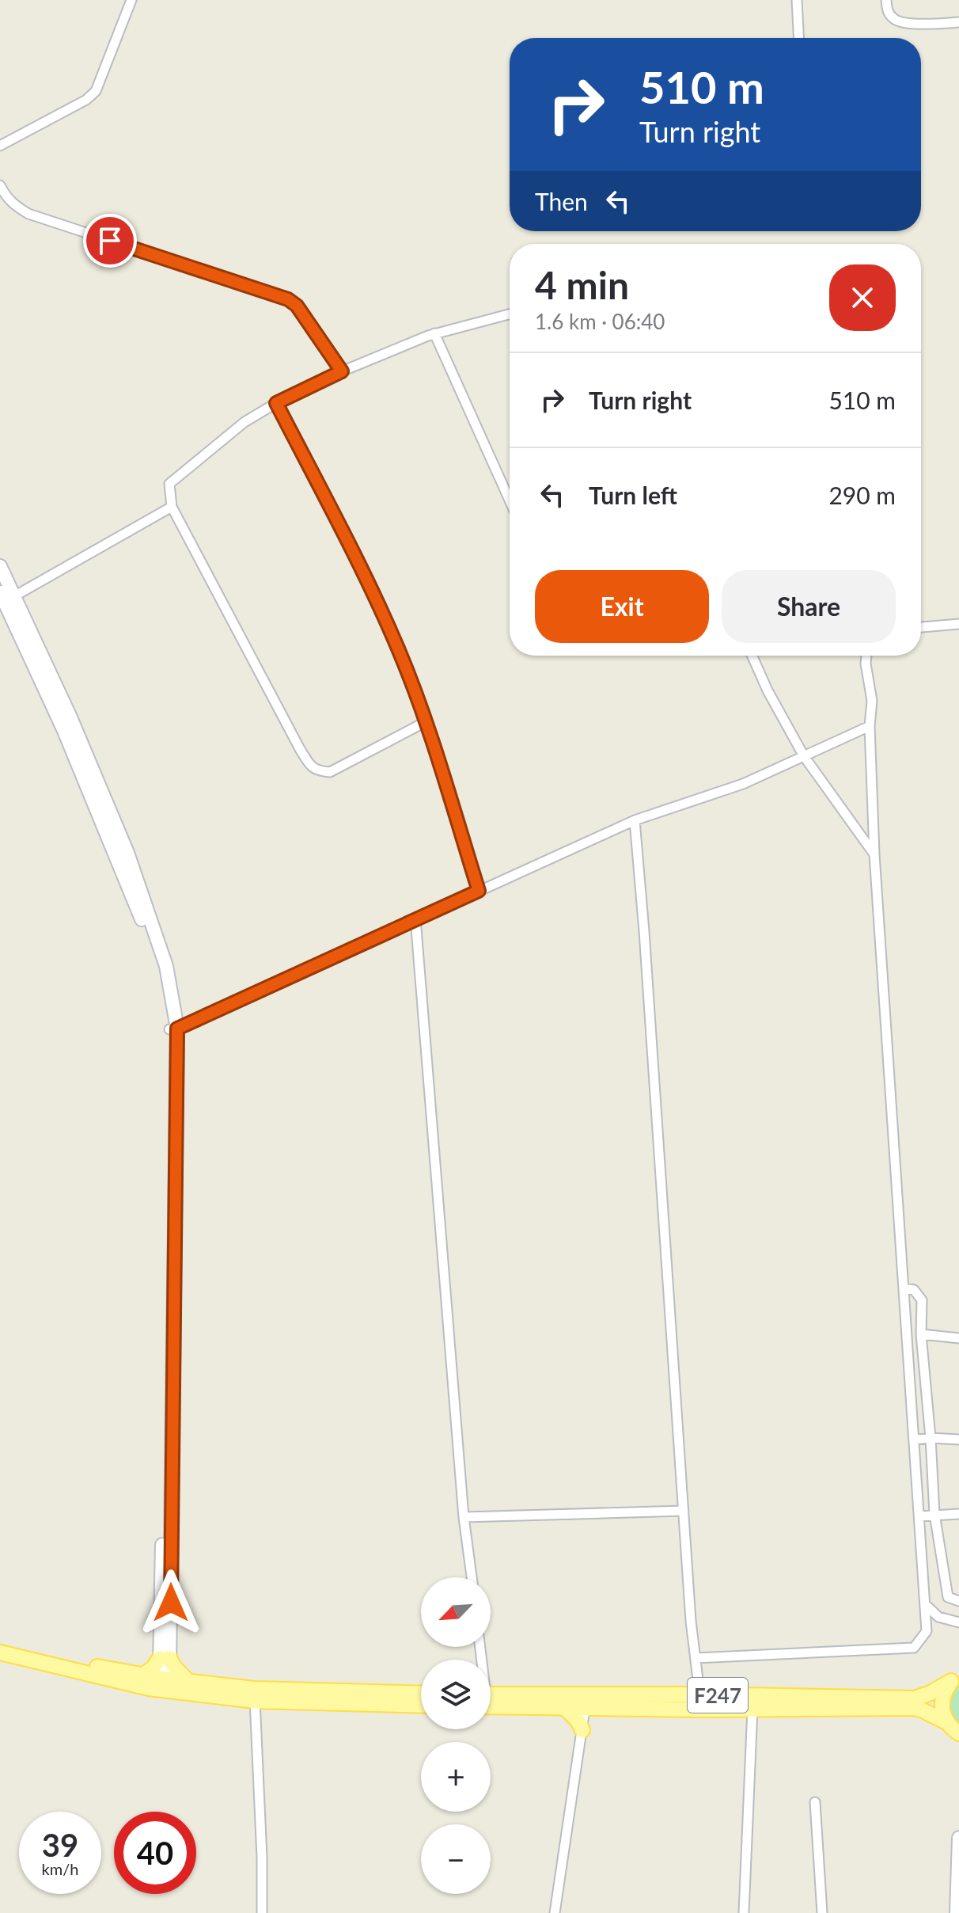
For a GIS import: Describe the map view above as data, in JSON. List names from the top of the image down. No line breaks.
{"streets":{"main road":["F247"]},"north":"bottom left","page":{"turn":["510 m","Turn right"],"then":"Then","heading":["4 min","1.6 km · 06:40"],"list":[{"name":"Turn right","value":"510 m"},{"name":"Turn left","value":"290 m"}],"buttons":["Exit","Share"],"map_buttons":["+","−"],"speed":"39 km/h","limit":"40"}}
